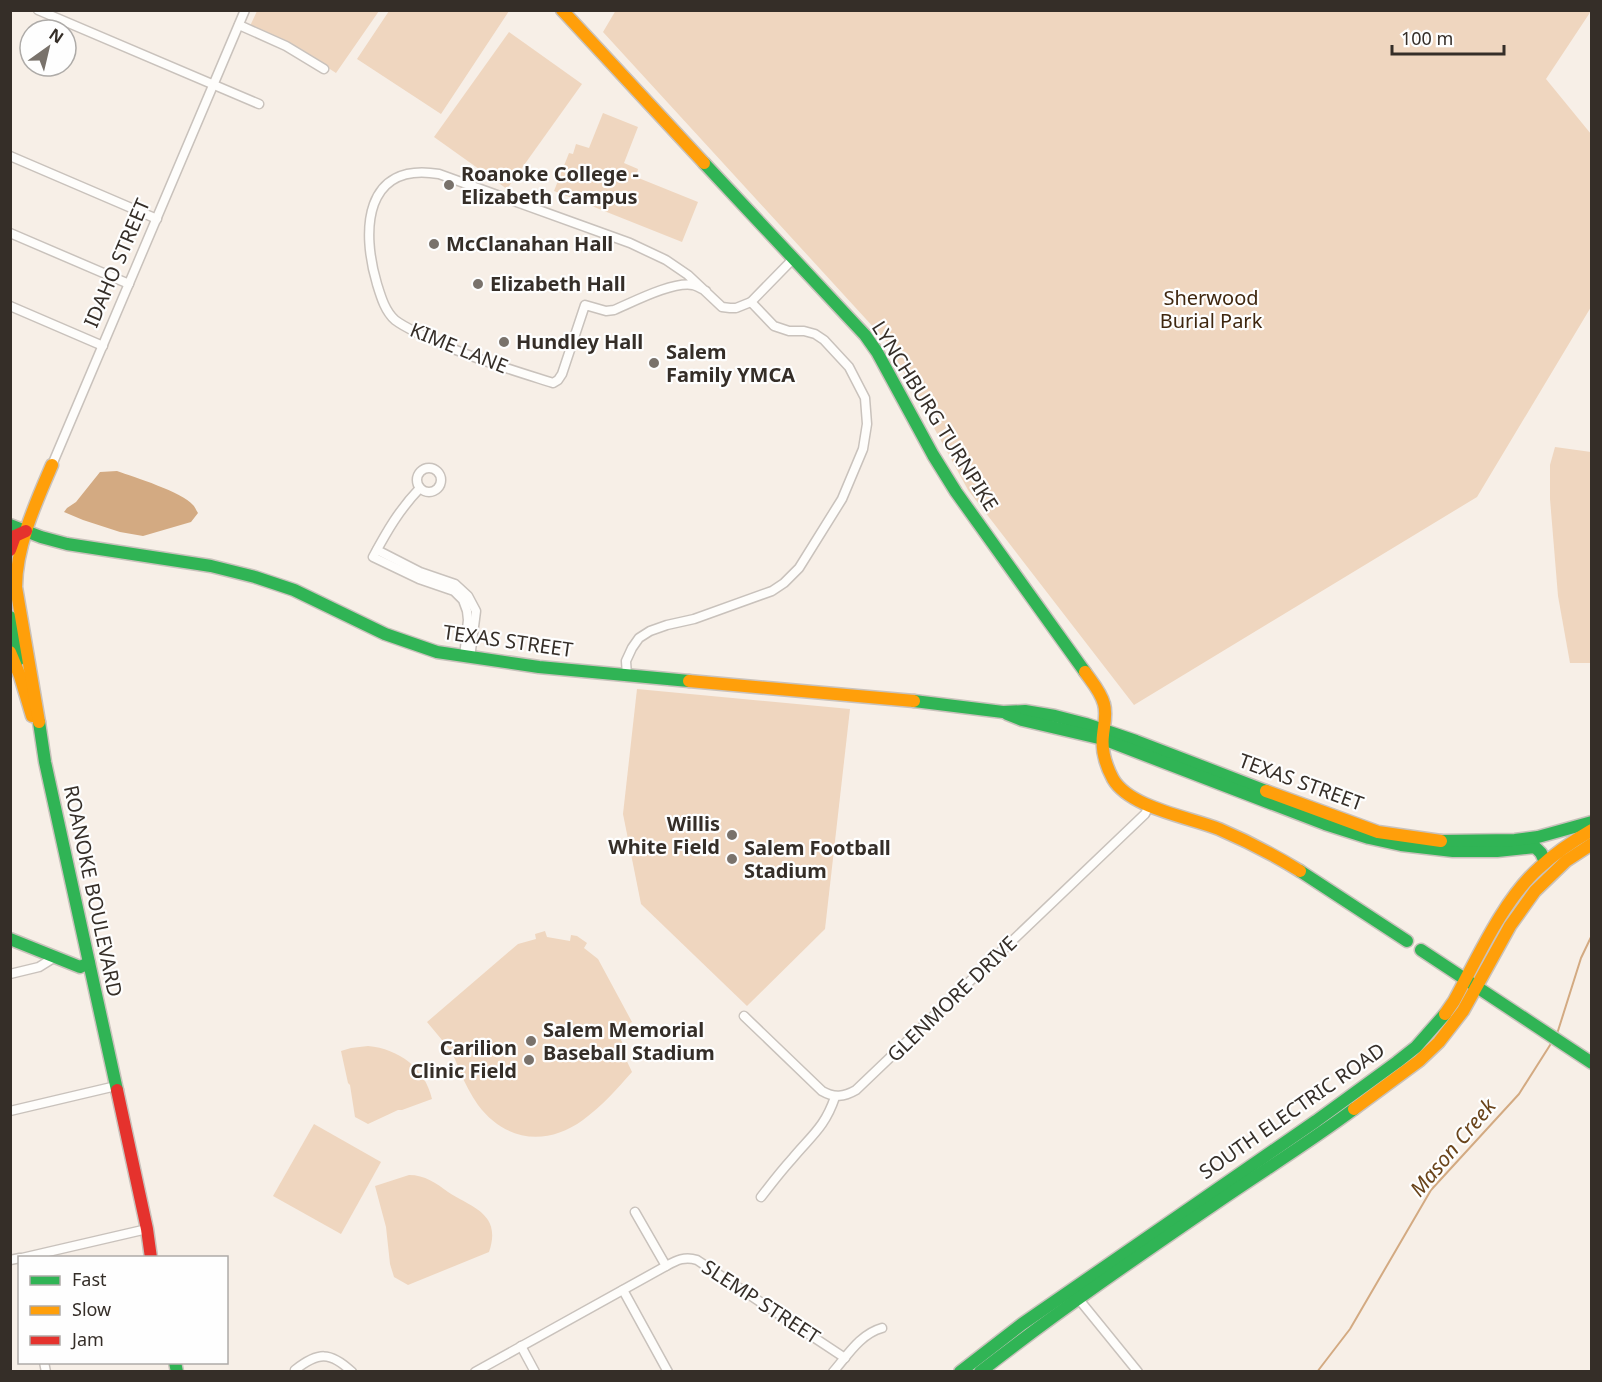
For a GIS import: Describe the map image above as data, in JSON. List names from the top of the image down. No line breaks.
{"streets":{"main road":["IDAHO STREET","LYNCHBURG TURNPIKE","TEXAS STREET","ROANOKE BOULEVARD","SOUTH ELECTRIC ROAD"],"street":["KIME LANE","GLENMORE DRIVE","SLEMP STREET"]},"crossings":[["IDAHO STREET","TEXAS STREET"],["IDAHO STREET","ROANOKE BOULEVARD"],["LYNCHBURG TURNPIKE","TEXAS STREET"],["LYNCHBURG TURNPIKE","GLENMORE DRIVE"],["TEXAS STREET","ROANOKE BOULEVARD"],["TEXAS STREET","SOUTH ELECTRIC ROAD"]],"water":["Mason Creek"],"parks":["Sherwood Burial Park"],"places":["Roanoke College - Elizabeth Campus","McClanahan Hall","Elizabeth Hall","Hundley Hall","Salem Family YMCA","Willis White Field","Salem Football Stadium","Salem Memorial Baseball Stadium","Carilion Clinic Field"],"legend":["Fast","Slow","Jam"],"scale_bar":"100 m","north":"top right"}
